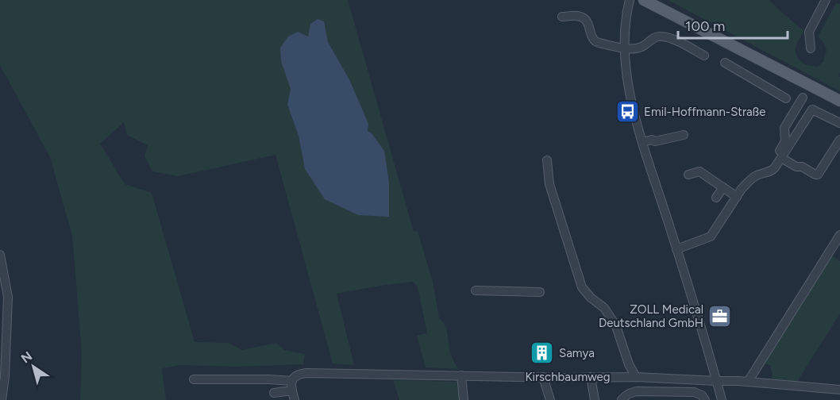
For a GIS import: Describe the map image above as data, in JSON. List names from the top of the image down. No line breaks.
{"streets":{"street":["Kirschbaumweg"]},"places":{"bus stop":["Emil-Hoffmann-Straße"],"office":["ZOLL Medical Deutschland GmbH"],"building":["Samya"]},"scale_bar":"100 m","north":"top left"}
